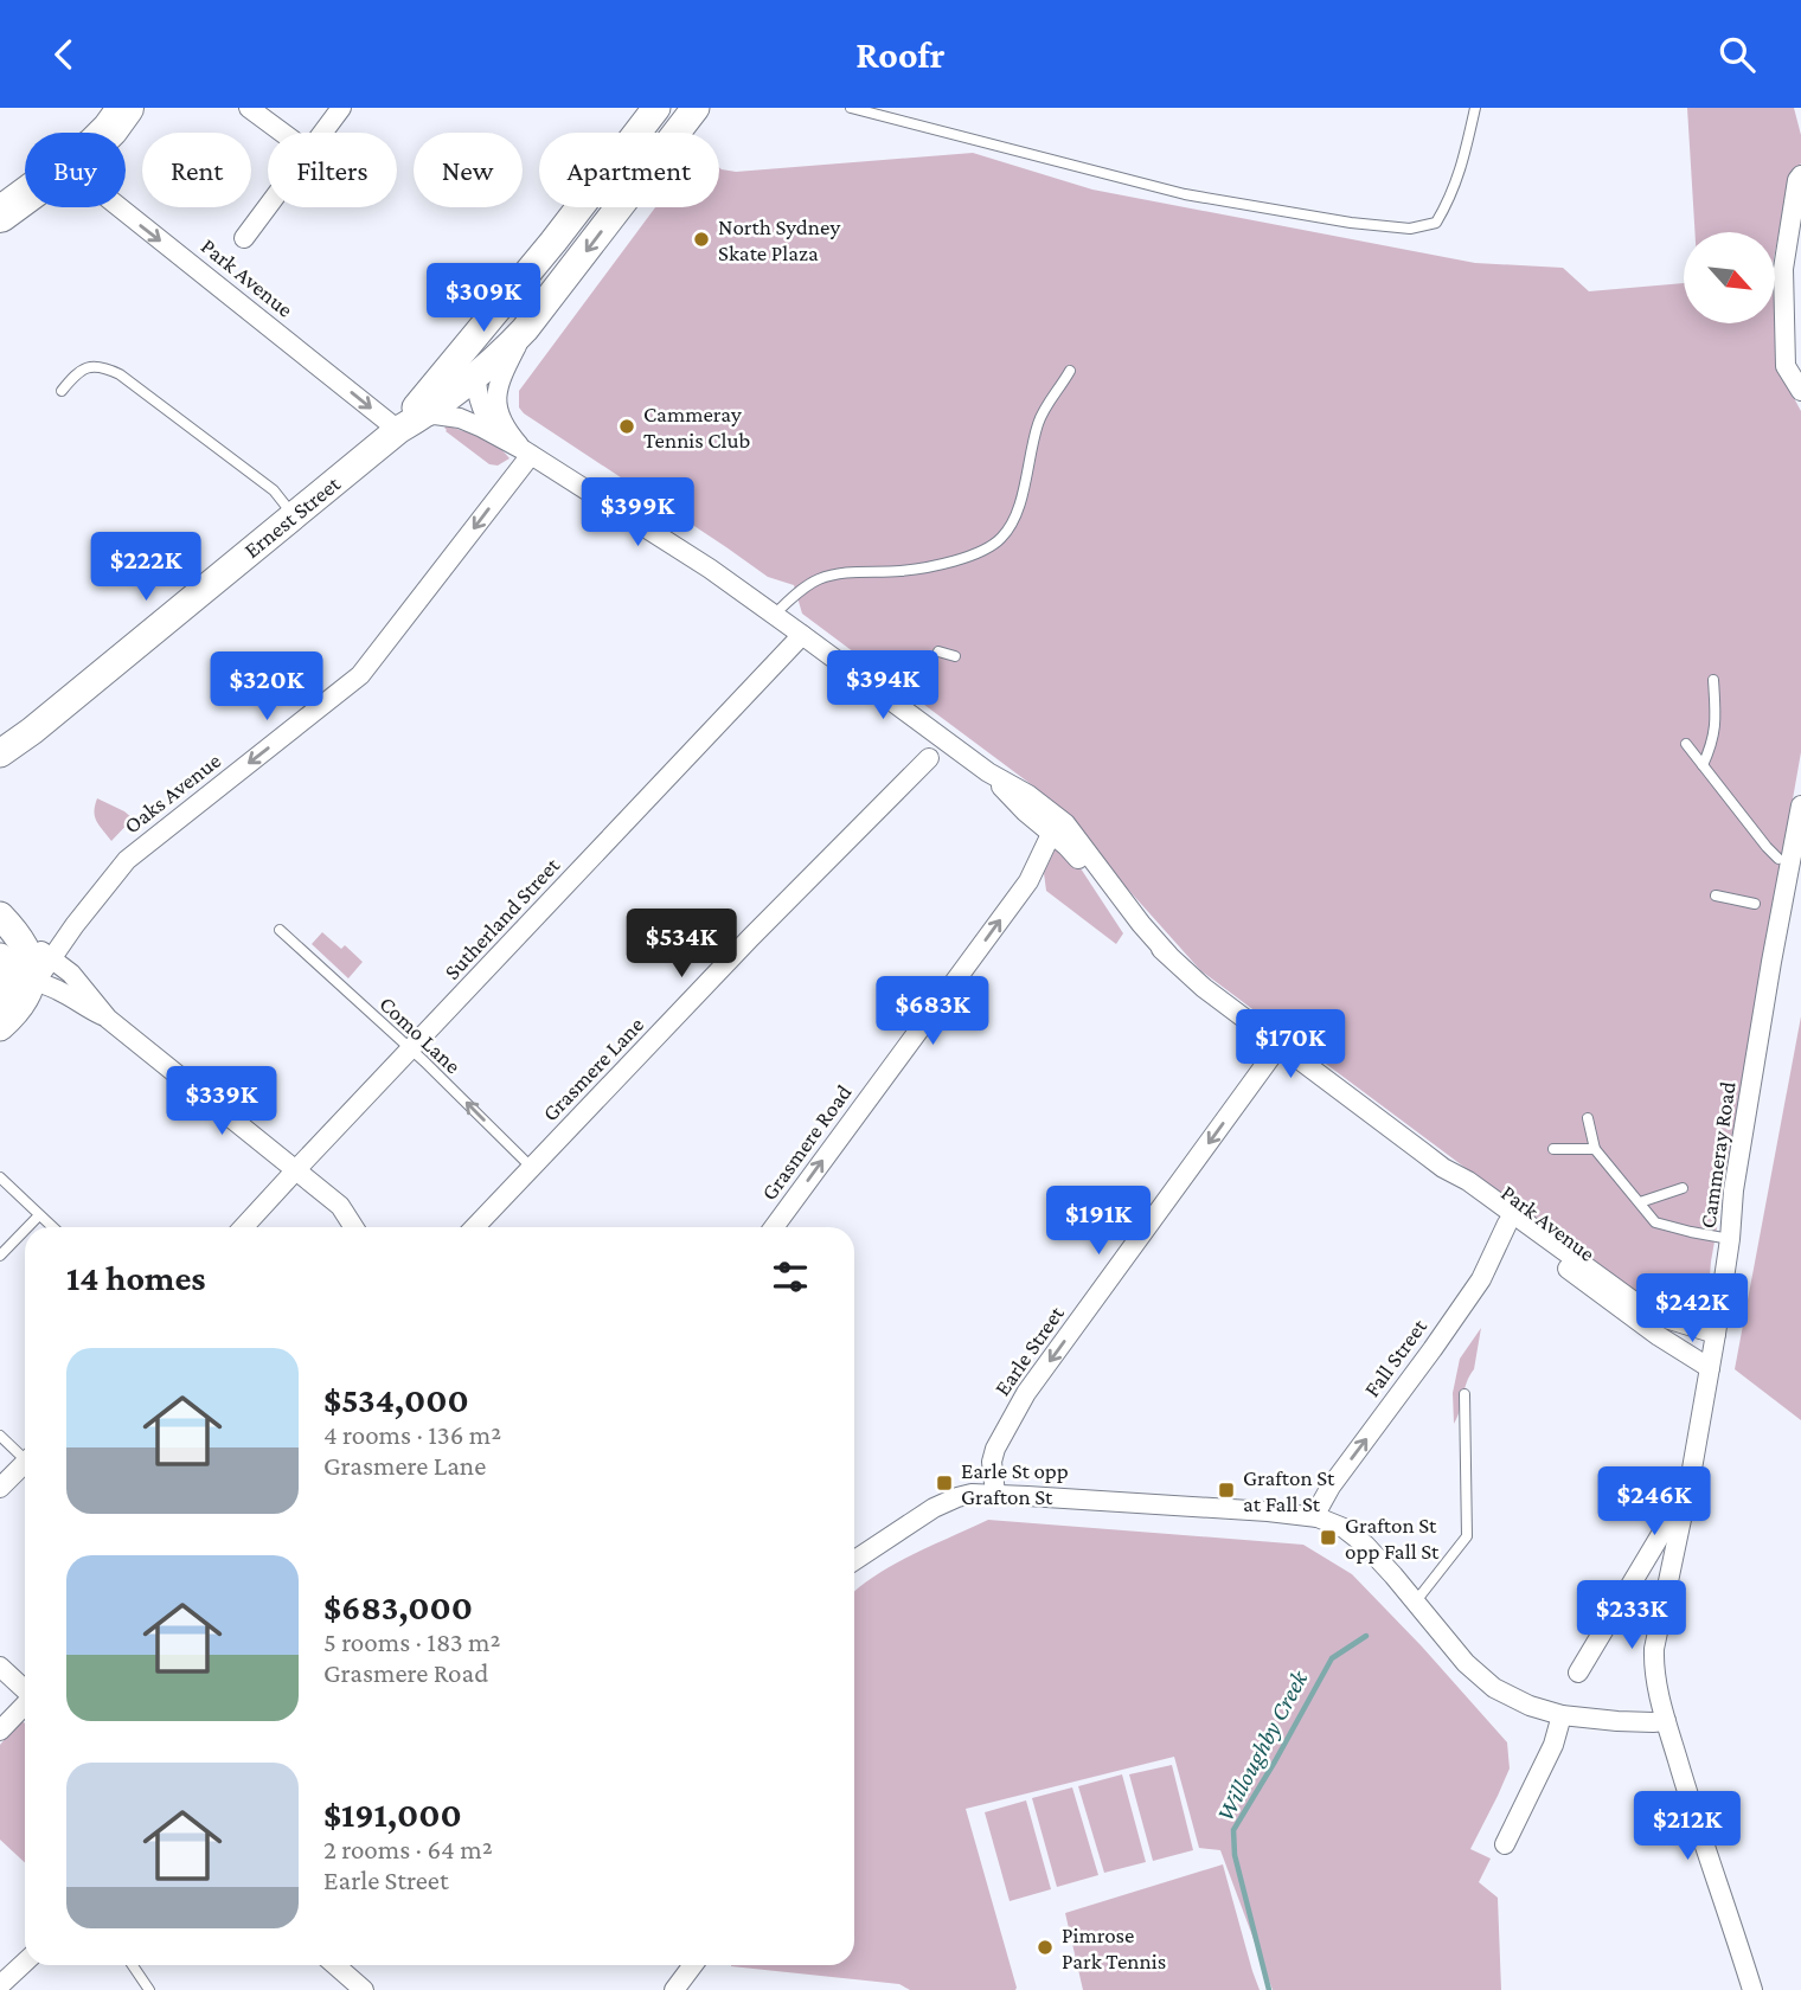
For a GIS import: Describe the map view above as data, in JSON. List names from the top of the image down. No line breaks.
{"streets":{"main road":["Ernest Street"],"street":["Park Avenue","Oaks Avenue","Sutherland Street","Grasmere Lane","Grasmere Road","Cammeray Road","Earle Street","Fall Street"],"lane":["Como Lane"]},"crossings":[["Park Avenue","Ernest Street"],["Park Avenue","Oaks Avenue"],["Park Avenue","Sutherland Street"],["Park Avenue","Grasmere Road"],["Park Avenue","Cammeray Road"],["Park Avenue","Earle Street"],["Park Avenue","Fall Street"],["Sutherland Street","Como Lane"],["Como Lane","Grasmere Lane"]],"one_way":["Oaks Avenue","Como Lane","Grasmere Road","Earle Street","Fall Street"],"water":["Willoughby Creek"],"places":{"other":["North Sydney Skate Plaza","Cammeray Tennis Club","Pimrose Park Tennis"],"transit":["Earle St opp Grafton St","Grafton St at Fall St","Grafton St opp Fall St"]},"north":"bottom right","page":{"header":"Roofr","chip":["Buy","Rent","Filters","New","Apartment"],"price":["$309K","$399K","$222K","$394K","$320K","$534K","$683K","$170K","$339K","$191K","$242K","$246K","$233K","$212K"],"heading":"14 homes","list":[{"name":"$534,000","note":"4 rooms · 136 m² · Grasmere Lane"},{"name":"$683,000","note":"5 rooms · 183 m² · Grasmere Road"},{"name":"$191,000","note":"2 rooms · 64 m² · Earle Street"}]}}
